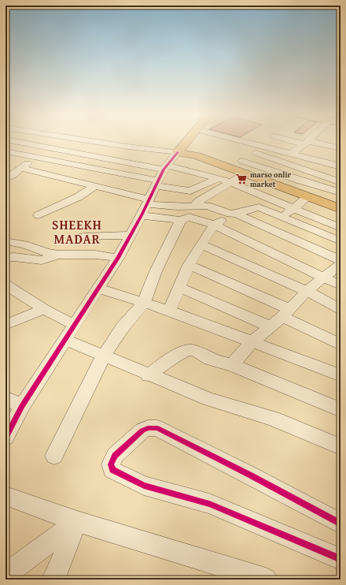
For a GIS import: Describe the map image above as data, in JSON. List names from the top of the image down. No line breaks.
{"districts":["SHEEKH MADAR"],"places":{"supermarket":["marso onlir market"]}}
